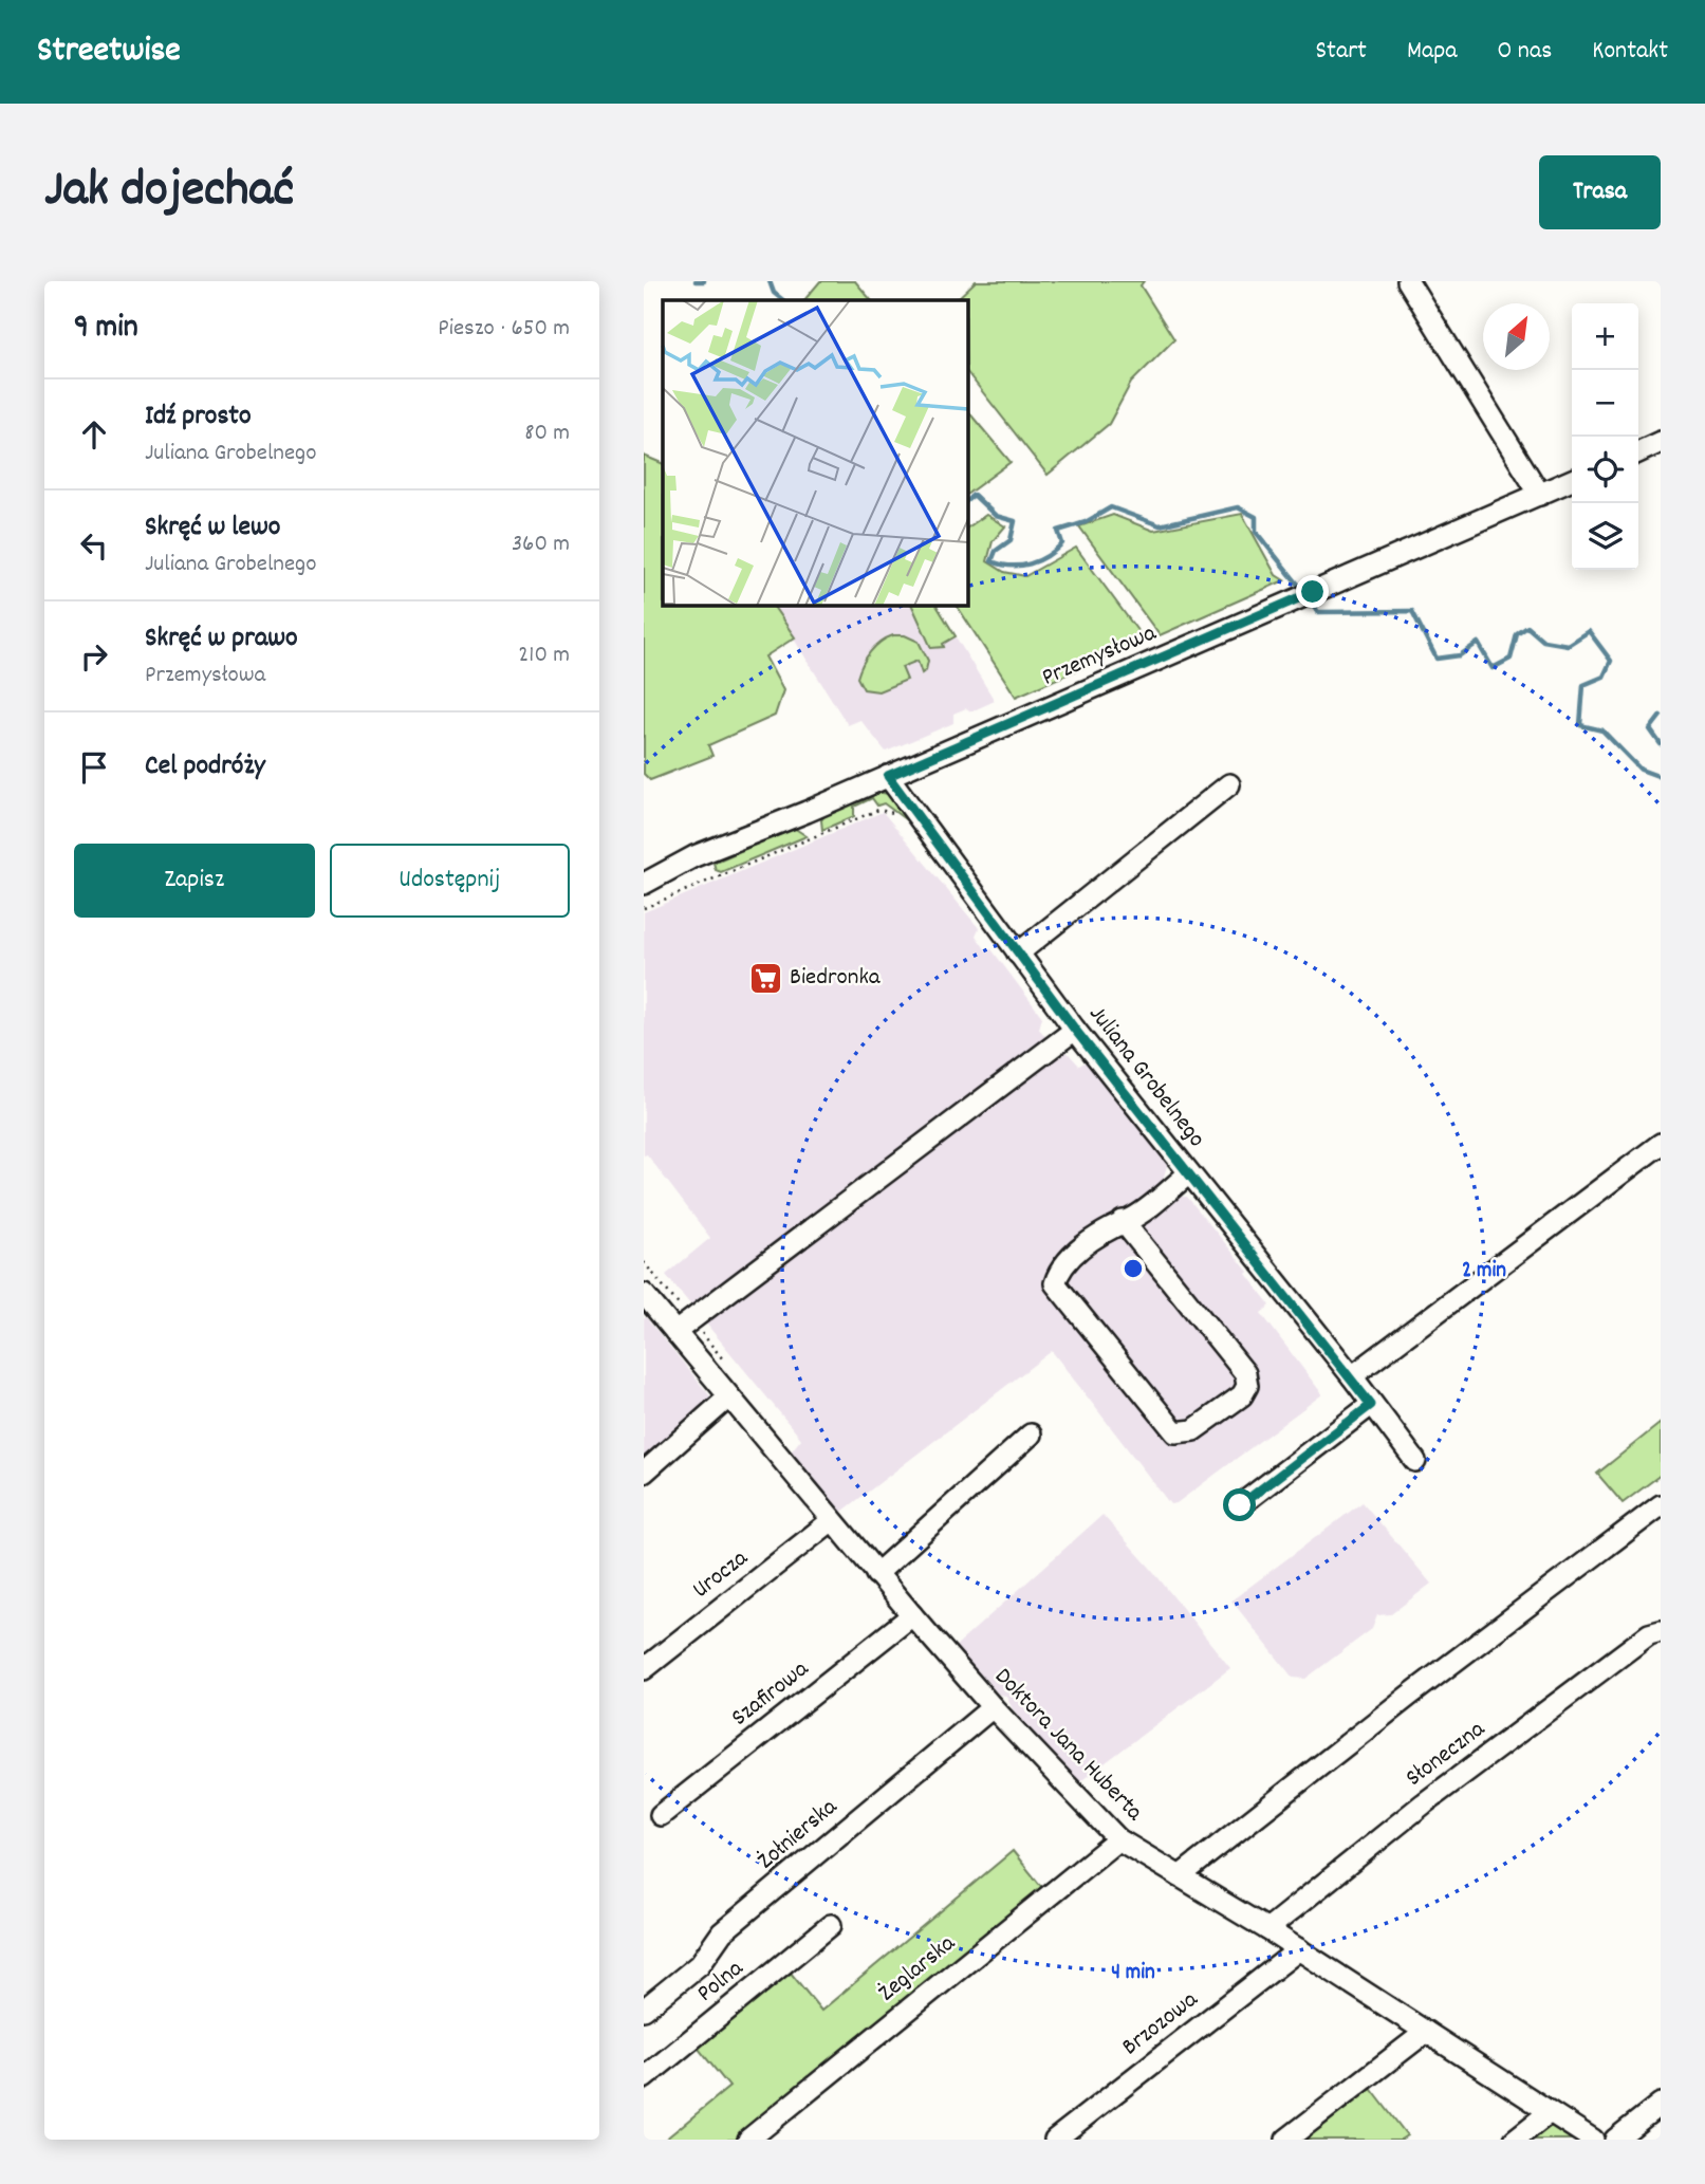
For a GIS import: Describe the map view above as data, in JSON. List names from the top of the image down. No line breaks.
{"streets":{"street":["Przemysłowa","Juliana Grobelnego","Urocza","Szafirowa","Doktora Jana Huberta","Słoneczna","Żołnierska","Żeglarska","Polna","Brzozowa"]},"crossings":[["Przemysłowa","Juliana Grobelnego"],["Urocza","Doktora Jana Huberta"],["Szafirowa","Doktora Jana Huberta"],["Doktora Jana Huberta","Słoneczna"],["Doktora Jana Huberta","Żołnierska"],["Doktora Jana Huberta","Żeglarska"],["Doktora Jana Huberta","Brzozowa"]],"places":{"supermarket":["Biedronka"]},"north":"top right","page":{"header":"Streetwise","nav":["Start","Mapa","O nas","Kontakt"],"title":"Jak dojechać","buttons":["Trasa",["Zapisz","Udostępnij"]],"heading":["9 min","Pieszo · 650 m"],"map_buttons":["+","−"],"list":[["Idź prosto","Juliana Grobelnego","80 m"],["Skręć w lewo","Juliana Grobelnego","360 m"],["Skręć w prawo","Przemysłowa","210 m"],"Cel podróży"]},"rings":["2 min","4 min"]}
